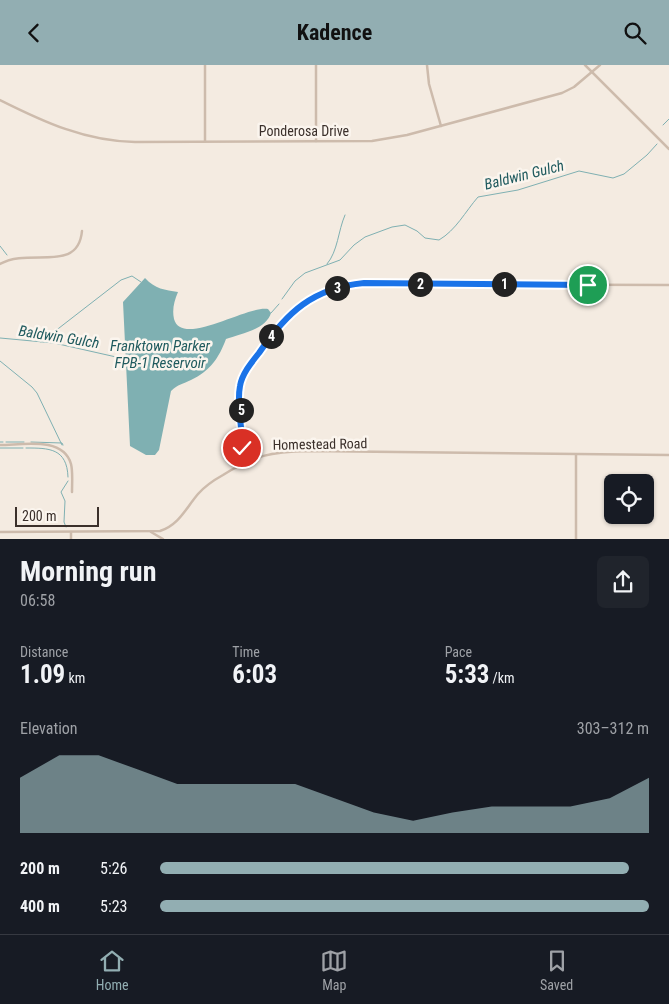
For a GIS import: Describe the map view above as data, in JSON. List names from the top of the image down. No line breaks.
{"streets":{"street":["Ponderosa Drive","Homestead Road"]},"water":["Baldwin Gulch","Franktown Parker FPB-1 Reservoir"],"scale_bar":"200 m","page":{"header":"Kadence","pins":["1","2","3","4","5"],"scale":"200 m","heading":["Morning run","06:58"],"stats":[["Distance","1.09 km"],["Time","6:03"],["Pace","5:33 /km"]],"chart":["Elevation","303–312 m"],"list":[{"name":"200 m","note":"5:26"},{"name":"400 m","note":"5:23"}],"tabs":["Home","Map","Saved"]}}
